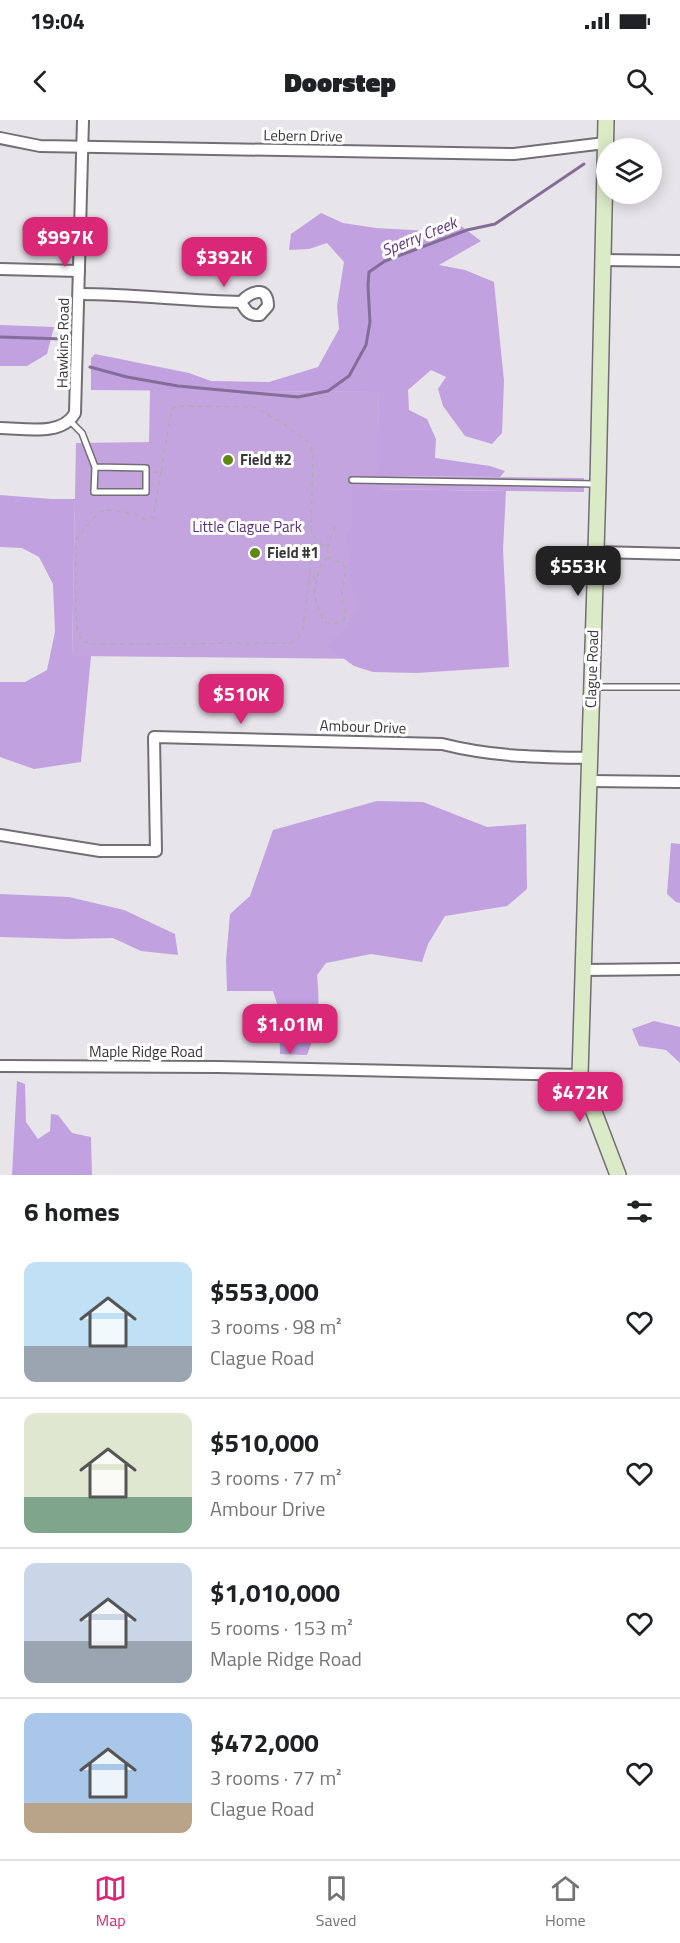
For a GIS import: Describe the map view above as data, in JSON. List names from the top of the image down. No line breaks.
{"streets":{"main road":["Clague Road"],"street":["Lebern Drive","Hawkins Road","Ambour Drive","Maple Ridge Road"]},"crossings":[["Lebern Drive","Hawkins Road"],["Clague Road","Ambour Drive"],["Clague Road","Maple Ridge Road"]],"water":["Sperry Creek"],"parks":["Little Clague Park"],"places":["Field #2","Field #1"],"page":{"status":"19:04","header":"Doorstep","price":["$997K","$392K","$553K","$510K","$1.01M","$472K"],"heading":"6 homes","list":[{"name":"$553,000","note":"3 rooms · 98 m² · Clague Road"},{"name":"$510,000","note":"3 rooms · 77 m² · Ambour Drive"},{"name":"$1,010,000","note":"5 rooms · 153 m² · Maple Ridge Road"},{"name":"$472,000","note":"3 rooms · 77 m² · Clague Road"}],"tabs":["Map","Saved","Home"]}}
